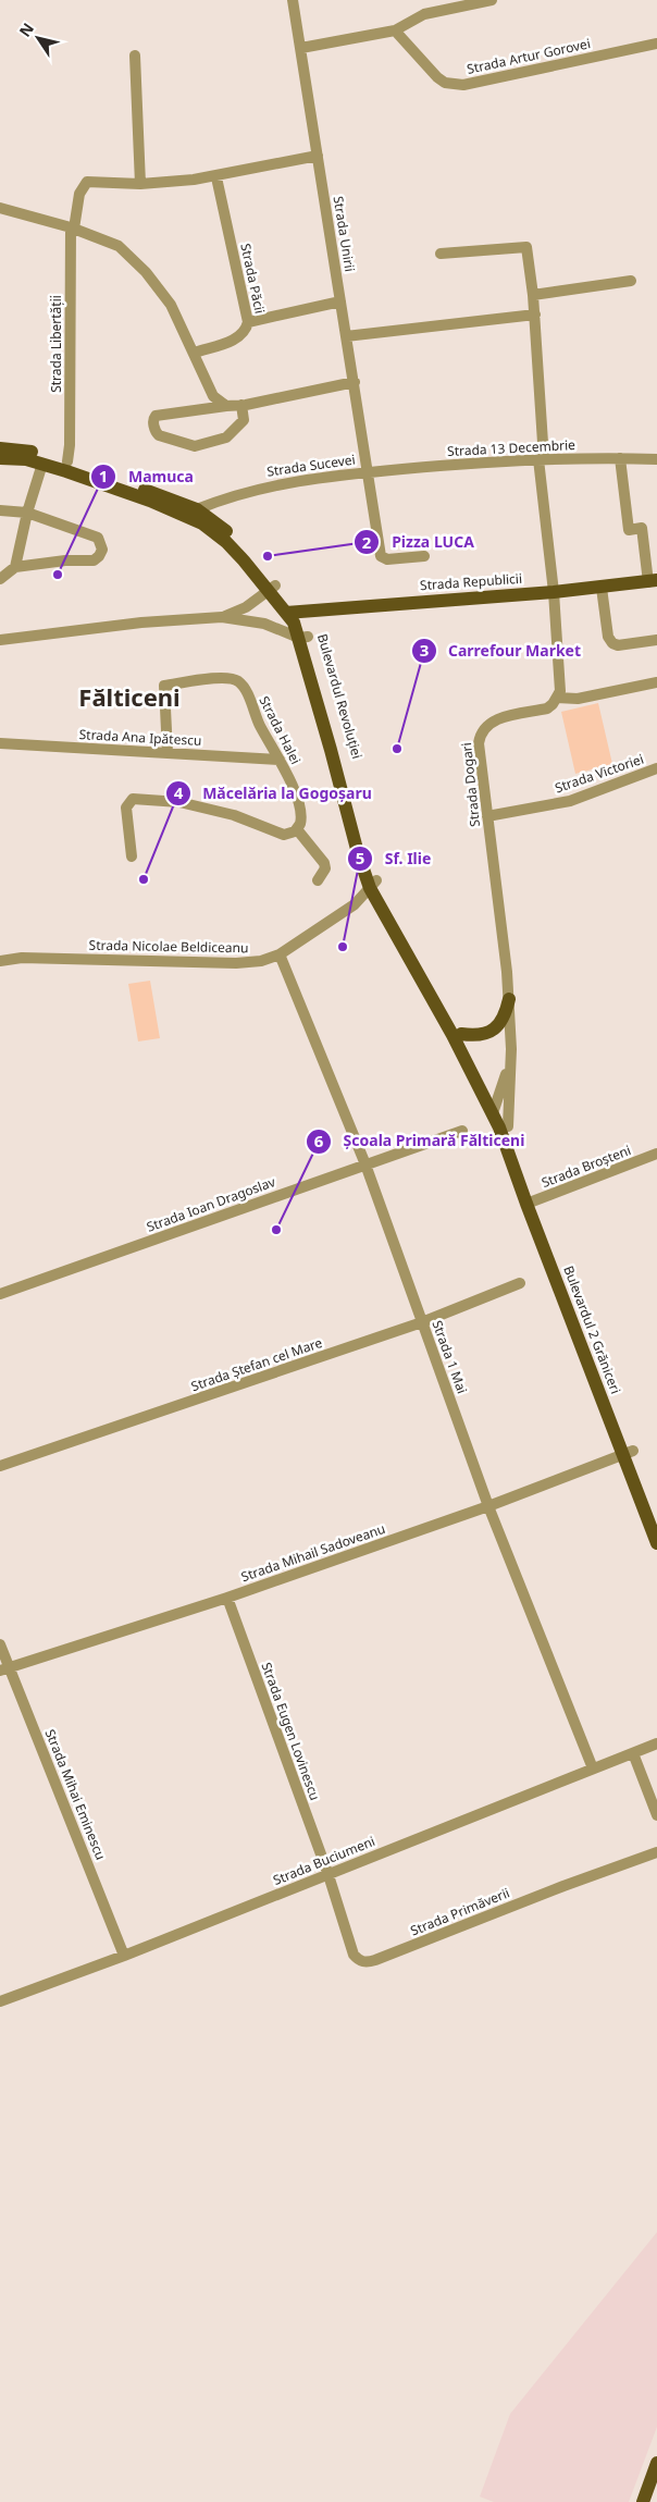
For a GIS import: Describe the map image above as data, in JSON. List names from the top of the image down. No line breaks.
{"streets":{"main road":["Strada Republicii","Bulevardul Revoluției","Bulevardul 2 Grăniceri"],"street":["Strada Artur Gorovei","Strada Unirii","Strada Păcii","Strada Libertății","Strada 13 Decembrie","Strada Sucevei","Strada Halei","Strada Ana Ipătescu","Strada Victoriei","Strada Dogari","Strada Nicolae Beldiceanu","Strada Broșteni","Strada Ioan Dragoslav","Strada 1 Mai","Strada Ștefan cel Mare","Strada Mihail Sadoveanu","Strada Eugen Lovinescu","Strada Mihai Eminescu","Strada Buciumeni","Strada Primăverii"]},"crossings":[["Strada Unirii","Strada 13 Decembrie"],["Strada Unirii","Strada Sucevei"],["Strada 13 Decembrie","Strada Sucevei"],["Strada Sucevei","Bulevardul Revoluției"],["Strada Republicii","Bulevardul Revoluției"],["Bulevardul Revoluției","Strada Dogari"],["Bulevardul Revoluției","Strada Nicolae Beldiceanu"],["Bulevardul Revoluției","Bulevardul 2 Grăniceri"],["Strada Halei","Strada Ana Ipătescu"],["Strada Victoriei","Strada Dogari"],["Strada Dogari","Bulevardul 2 Grăniceri"],["Strada Nicolae Beldiceanu","Strada 1 Mai"],["Strada Broșteni","Bulevardul 2 Grăniceri"],["Strada Ioan Dragoslav","Strada 1 Mai"],["Bulevardul 2 Grăniceri","Strada Mihail Sadoveanu"],["Strada 1 Mai","Strada Ștefan cel Mare"],["Strada 1 Mai","Strada Mihail Sadoveanu"],["Strada 1 Mai","Strada Buciumeni"],["Strada Mihail Sadoveanu","Strada Eugen Lovinescu"],["Strada Mihail Sadoveanu","Strada Mihai Eminescu"],["Strada Eugen Lovinescu","Strada Buciumeni"],["Strada Eugen Lovinescu","Strada Primăverii"],["Strada Mihai Eminescu","Strada Buciumeni"],["Strada Buciumeni","Strada Primăverii"]],"districts":["Fălticeni"],"places":["Pizza LUCA","Mamuca","Carrefour Market","Măcelăria la Gogoșaru","Sf. Ilie","Școala Primară Fălticeni"],"north":"top left"}
